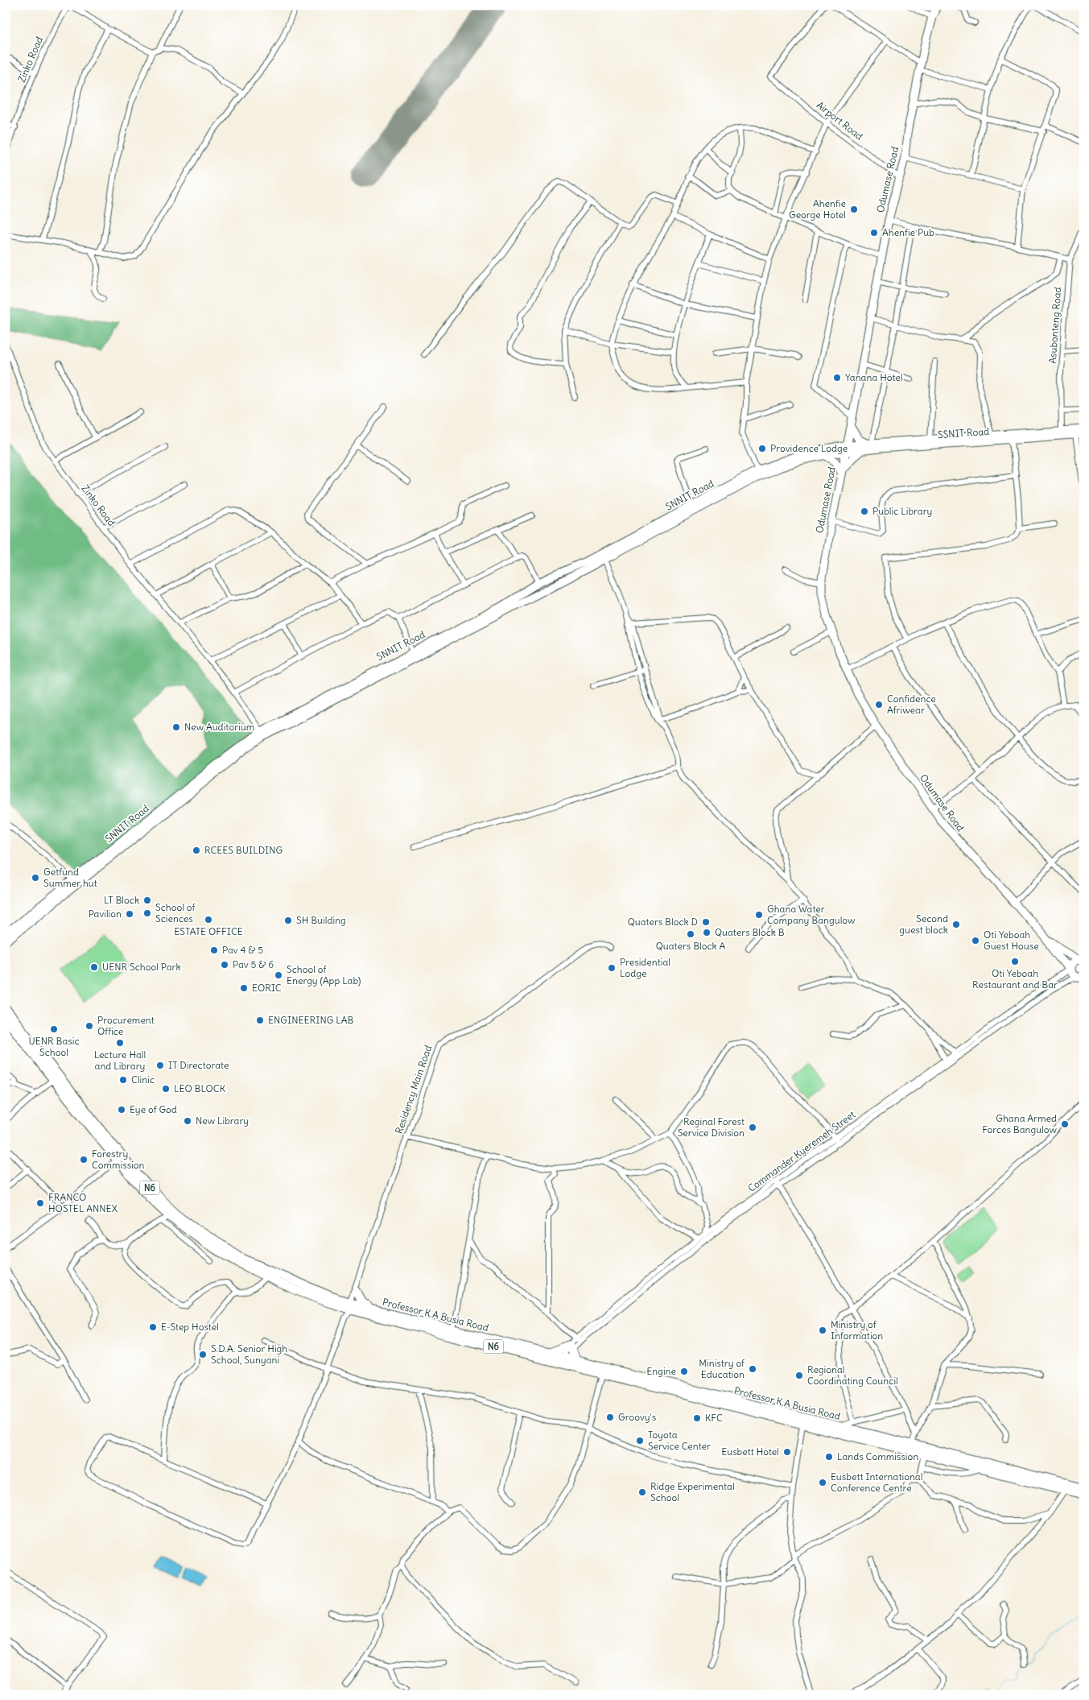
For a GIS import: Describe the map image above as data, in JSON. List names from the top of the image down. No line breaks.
{"streets":{"main road":["N6","Professor K.A Busia Road"],"street":["Zinko Road","Airport Road","Odumase Road","Asubonteng Road","SSNIT Road","SNNIT Road","Residency Main Road","Commander Kyeremeh Street"]},"crossings":[["Zinko Road","SNNIT Road"],["Airport Road","Odumase Road"],["Odumase Road","SSNIT Road"],["Odumase Road","SNNIT Road"],["Odumase Road","Commander Kyeremeh Street"],["Asubonteng Road","SSNIT Road"],["SSNIT Road","SNNIT Road"],["Residency Main Road","Professor K.A Busia Road"],["Commander Kyeremeh Street","Professor K.A Busia Road"]],"places":["Ahenfie George Hotel","Ahenfie Pub","Yanana Hotel","Providence Lodge","Public Library","Confidence Afriwear","New Auditorium","RCEES BUILDING","Getfund Summer hut","LT Block","School of Sciences","Pavilion","Ghana Water Company Bangulow","ESTATE OFFICE","SH Building","Quaters Block D","Second guest block","Quaters Block B","Quaters Block A","Oti Yeboah Guest House","Pav 4 & 5","Oti Yeboah Restaurant and Bar","Pav 5 & 6","UENR School Park","Presidential Lodge","School of Energy (App Lab)","EORIC","ENGINEERING LAB","Procurement Office","UENR Basic School","Lecture Hall and Library","IT Directorate","Clinic","LEO BLOCK","Eye of God","New Library","Ghana Armed Forces Bangulow","Reginal Forest Service Division","Forestry Commission","FRANCO HOSTEL ANNEX","E-Step Hostel","Ministry of Information","S.D.A. Senior High School, Sunyani","Ministry of Education","Engine","Regional Coordinating Council","Groovy's","KFC","Toyota Service Center","Eusbett Hotel","Lands Commission","Eusbett International Conference Centre","Ridge Experimental School"]}
